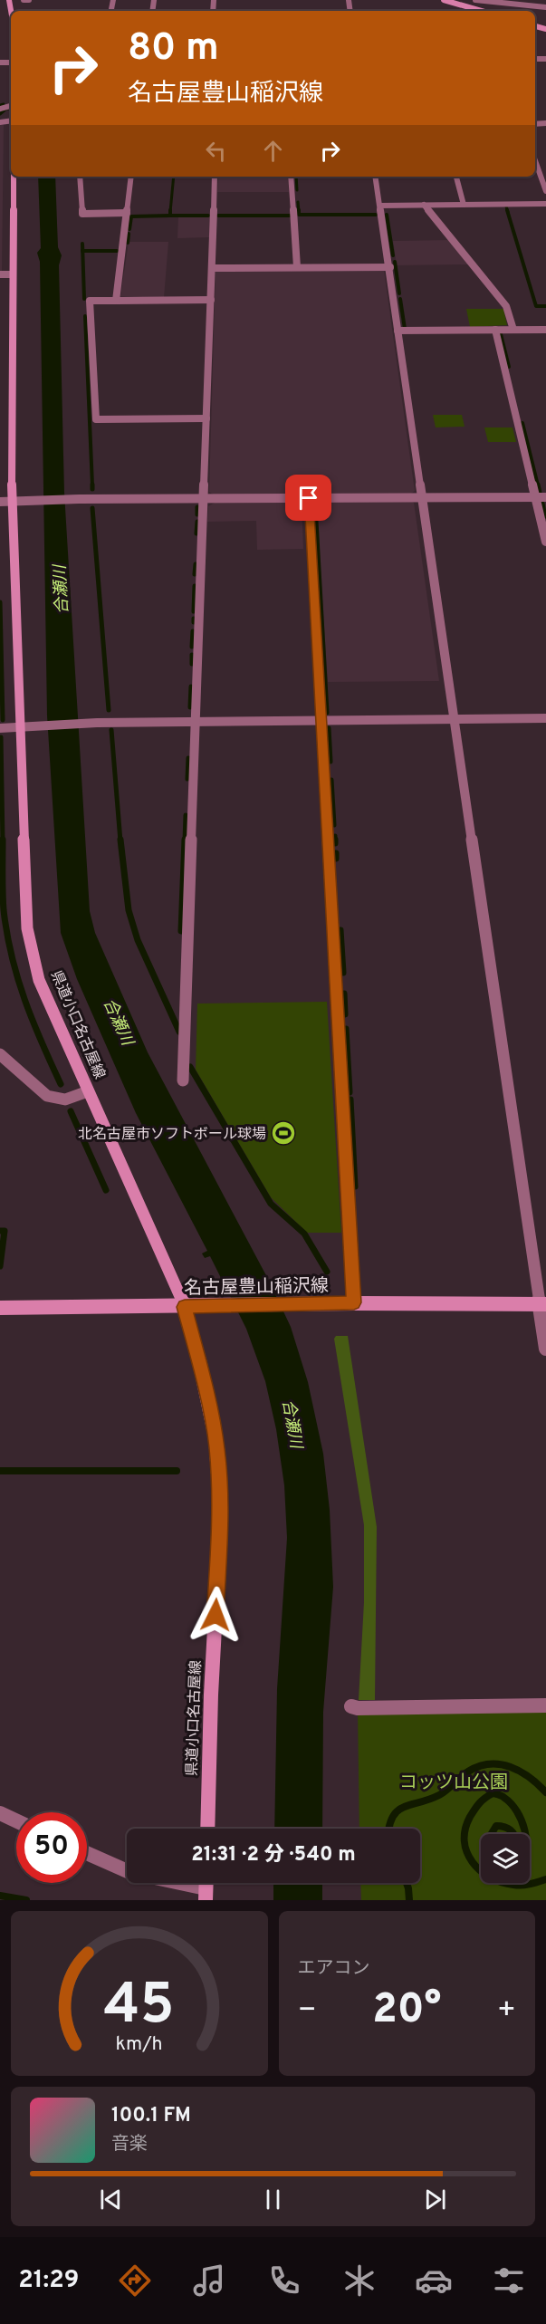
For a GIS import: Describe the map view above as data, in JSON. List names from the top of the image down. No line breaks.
{"streets":{"main road":["県道小口名古屋線","名古屋豊山稲沢線"]},"crossings":[["県道小口名古屋線","名古屋豊山稲沢線"]],"water":["合瀬川"],"parks":["コッツ山公園"],"places":{"sports":["北名古屋市ソフトボール球場"]},"page":{"turn":["80 m","名古屋豊山稲沢線"],"limit":"50","trip":"21:31 · 2 分 · 540 m","tile":"エアコン","heat":["−","20°","+"],"song":["100.1 FM","音楽"],"tabs":"21:29","gauge":["45","km/h"]}}
